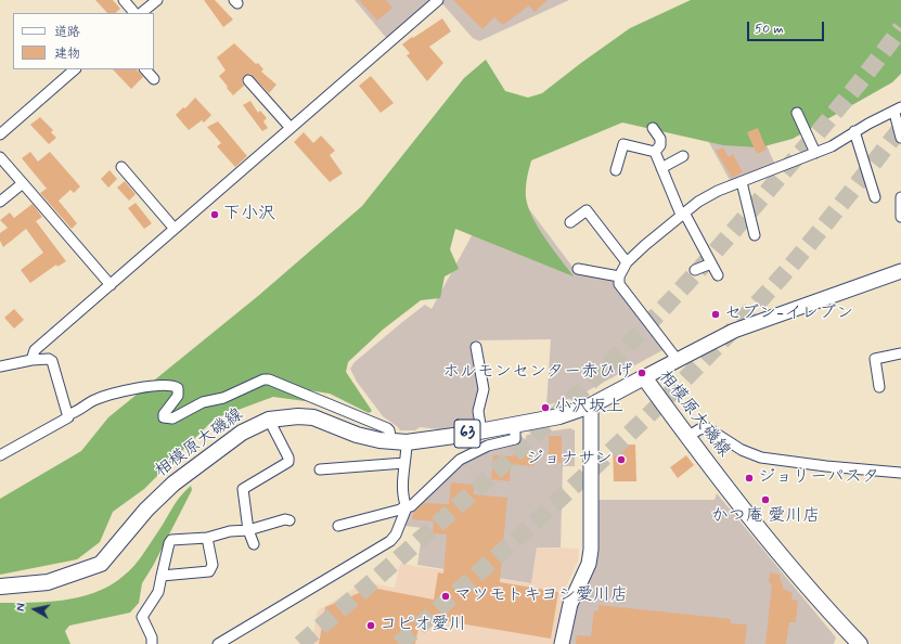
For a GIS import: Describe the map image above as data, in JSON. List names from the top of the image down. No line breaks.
{"streets":{"main road":["相模原大磯線","63"]},"places":["下小沢","セブン-イレブン","ホルモンセンター赤ひげ","小沢坂上","ジョナサン","ジョリーパスタ","かつ庵 愛川店","マツモトキヨシ愛川店","コピオ愛川"],"legend":["道路","建物"],"scale_bar":"50 m","north":"left"}
